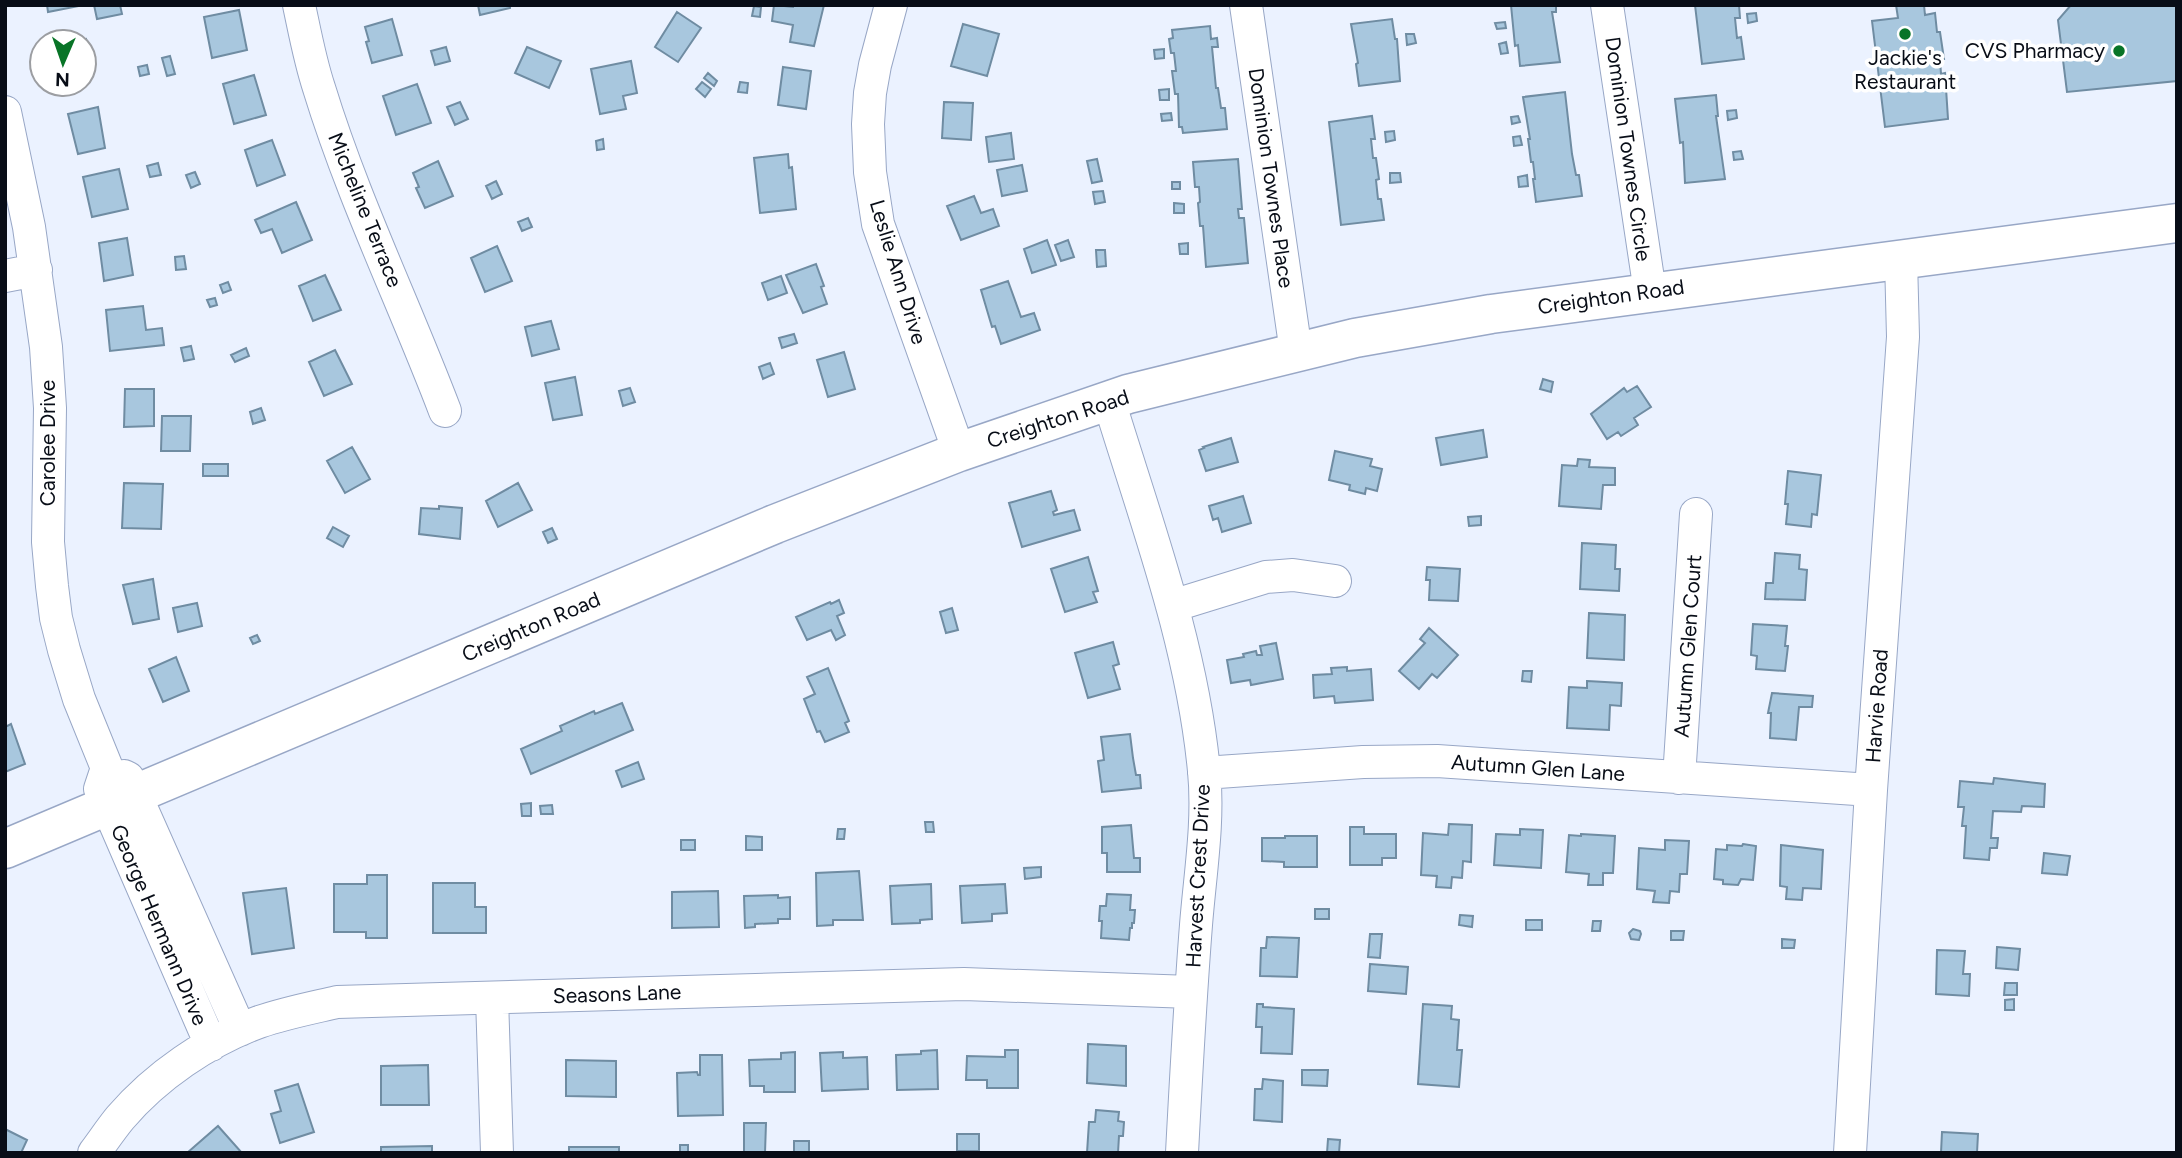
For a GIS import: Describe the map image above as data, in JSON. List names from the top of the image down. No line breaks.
{"streets":{"main road":["Creighton Road"],"street":["Dominion Townes Circle","Dominion Townes Place","Micheline Terrace","Leslie Ann Drive","Carolee Drive","Autumn Glen Court","Harvie Road","Autumn Glen Lane","Harvest Crest Drive","George Hermann Drive","Seasons Lane"]},"crossings":[["Dominion Townes Circle","Creighton Road"],["Dominion Townes Place","Creighton Road"],["Leslie Ann Drive","Creighton Road"],["Creighton Road","Carolee Drive"],["Creighton Road","Harvie Road"],["Creighton Road","Harvest Crest Drive"],["Creighton Road","George Hermann Drive"],["Carolee Drive","George Hermann Drive"],["Autumn Glen Court","Autumn Glen Lane"],["Harvie Road","Autumn Glen Lane"],["Autumn Glen Lane","Harvest Crest Drive"],["Harvest Crest Drive","Seasons Lane"],["George Hermann Drive","Seasons Lane"]],"places":["Jackie's Restaurant","CVS Pharmacy"],"north":"bottom"}
